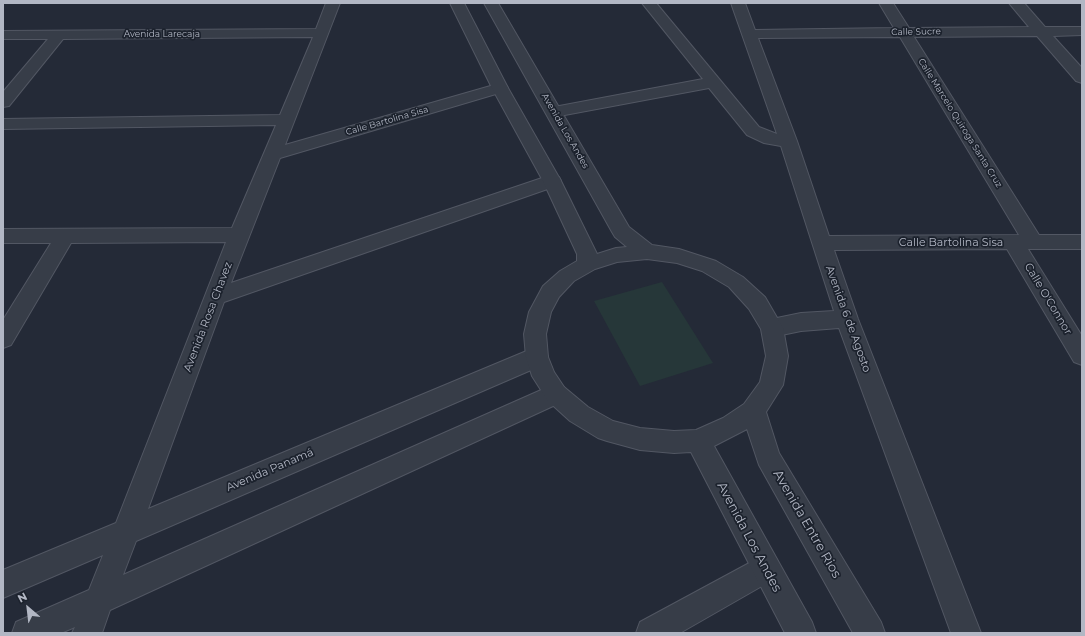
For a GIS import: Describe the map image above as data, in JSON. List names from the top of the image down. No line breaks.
{"streets":{"street":["Calle Sucre","Avenida Larecaja","Calle Bartolina Sisa","Calle Marcelo Quiroga Santa Cruz","Avenida Los Andes","Calle O'Connor","Avenida Rosa Chavez","Avenida 6 de Agosto","Avenida Panamá","Avenida Entre Rios"]},"crossings":[["Calle Sucre","Calle Marcelo Quiroga Santa Cruz"],["Calle Sucre","Avenida 6 de Agosto"],["Avenida Larecaja","Avenida Rosa Chavez"],["Calle Bartolina Sisa","Calle Marcelo Quiroga Santa Cruz"],["Calle Bartolina Sisa","Calle O'Connor"],["Calle Bartolina Sisa","Avenida Rosa Chavez"],["Calle Bartolina Sisa","Avenida 6 de Agosto"],["Calle Marcelo Quiroga Santa Cruz","Calle O'Connor"],["Avenida Rosa Chavez","Avenida Panamá"]],"north":"top left"}
